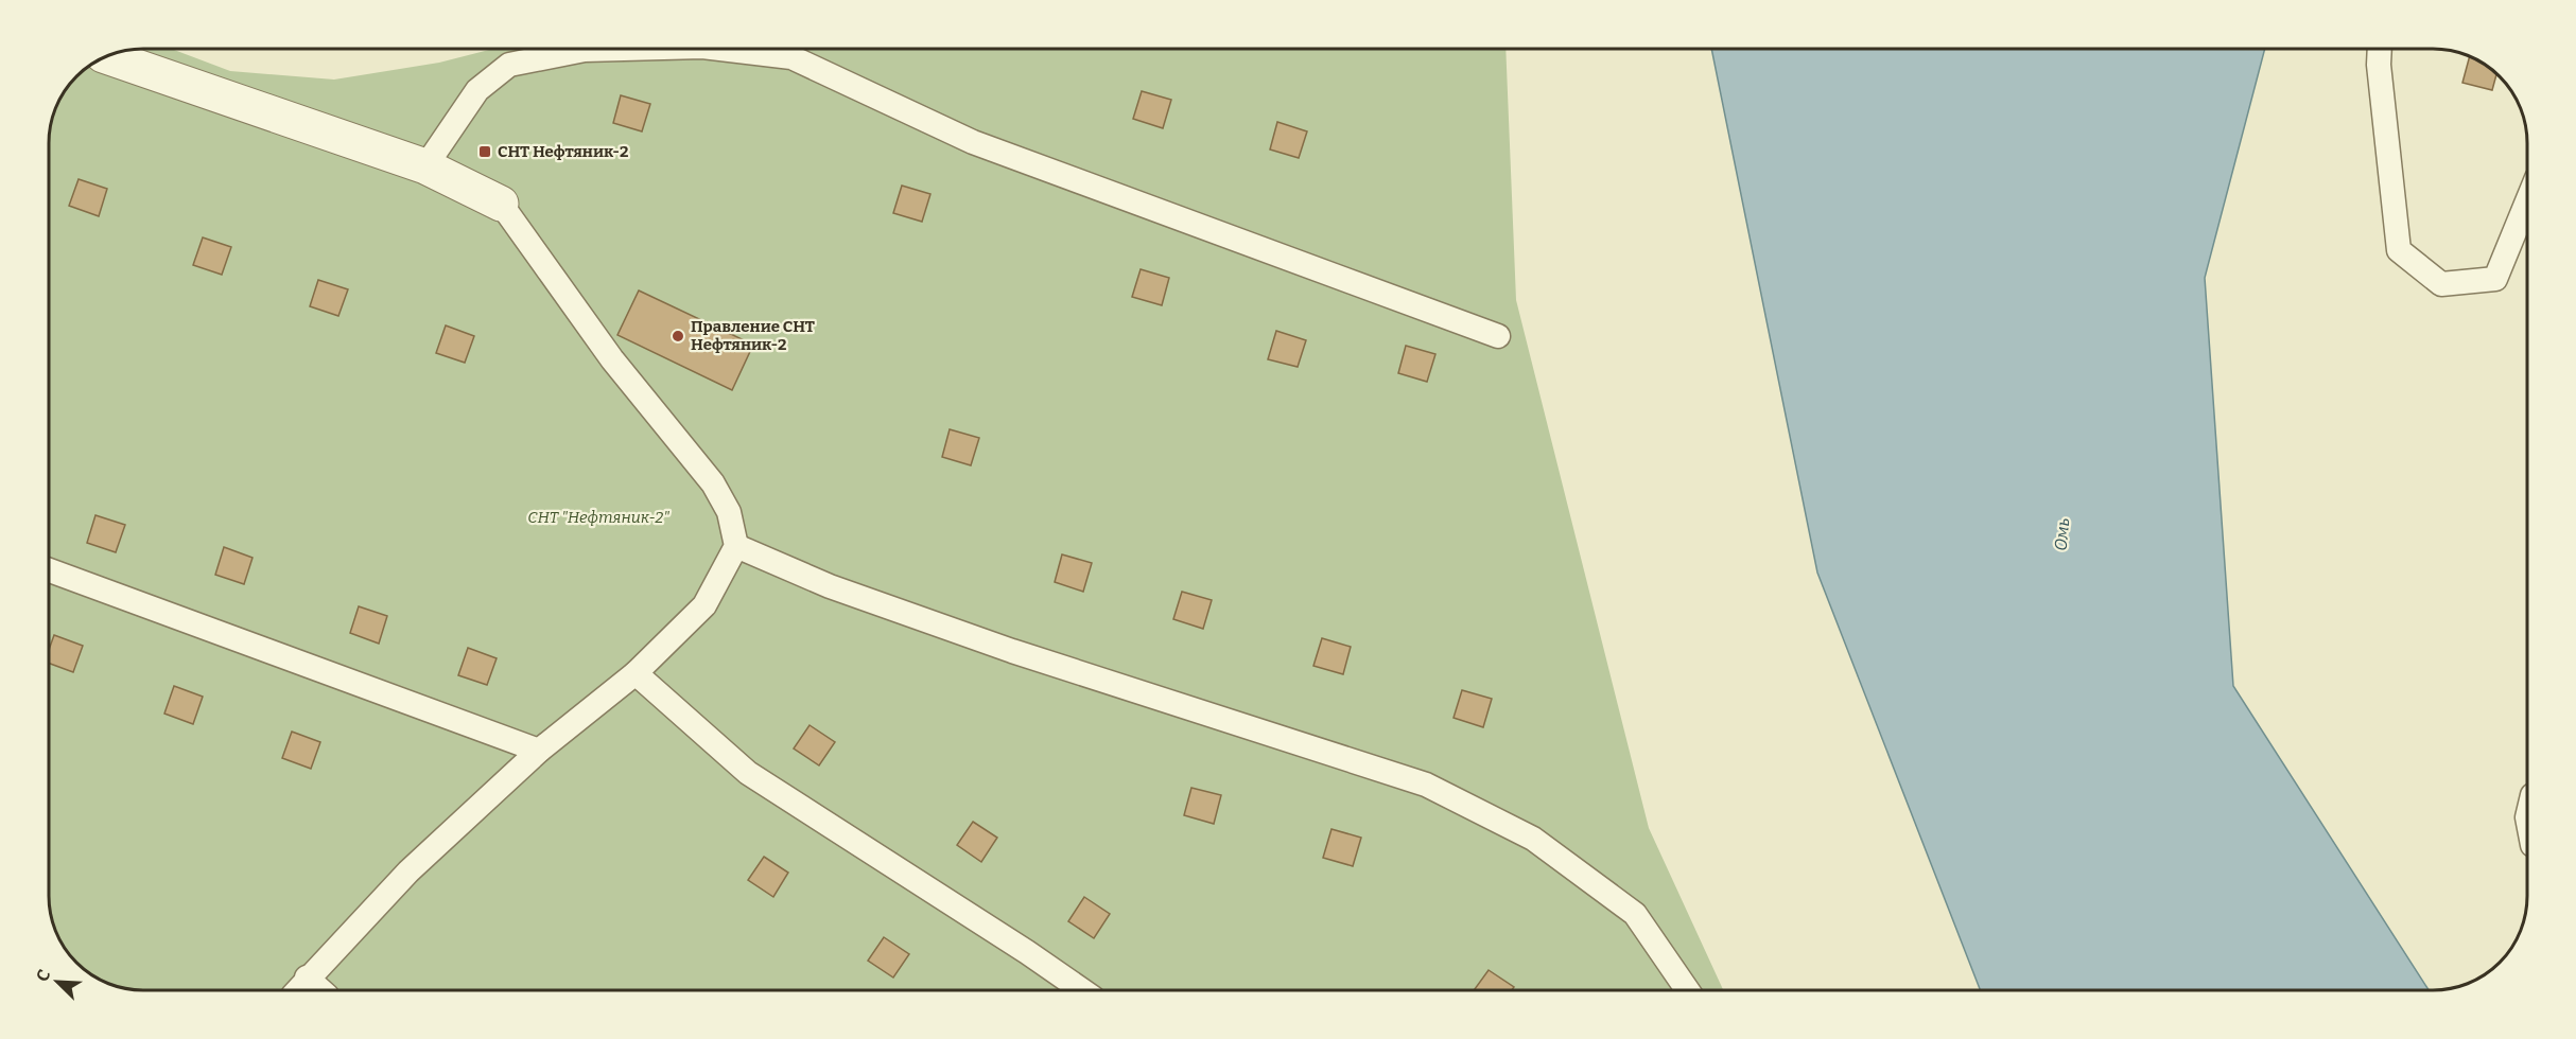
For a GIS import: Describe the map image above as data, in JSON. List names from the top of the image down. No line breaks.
{"water":["Омь"],"parks":["СНТ \"Нефтяник-2\""],"places":{"transit":["СНТ Нефтяник-2"],"other":["Правление СНТ Нефтяник-2"]},"north":"top left"}
